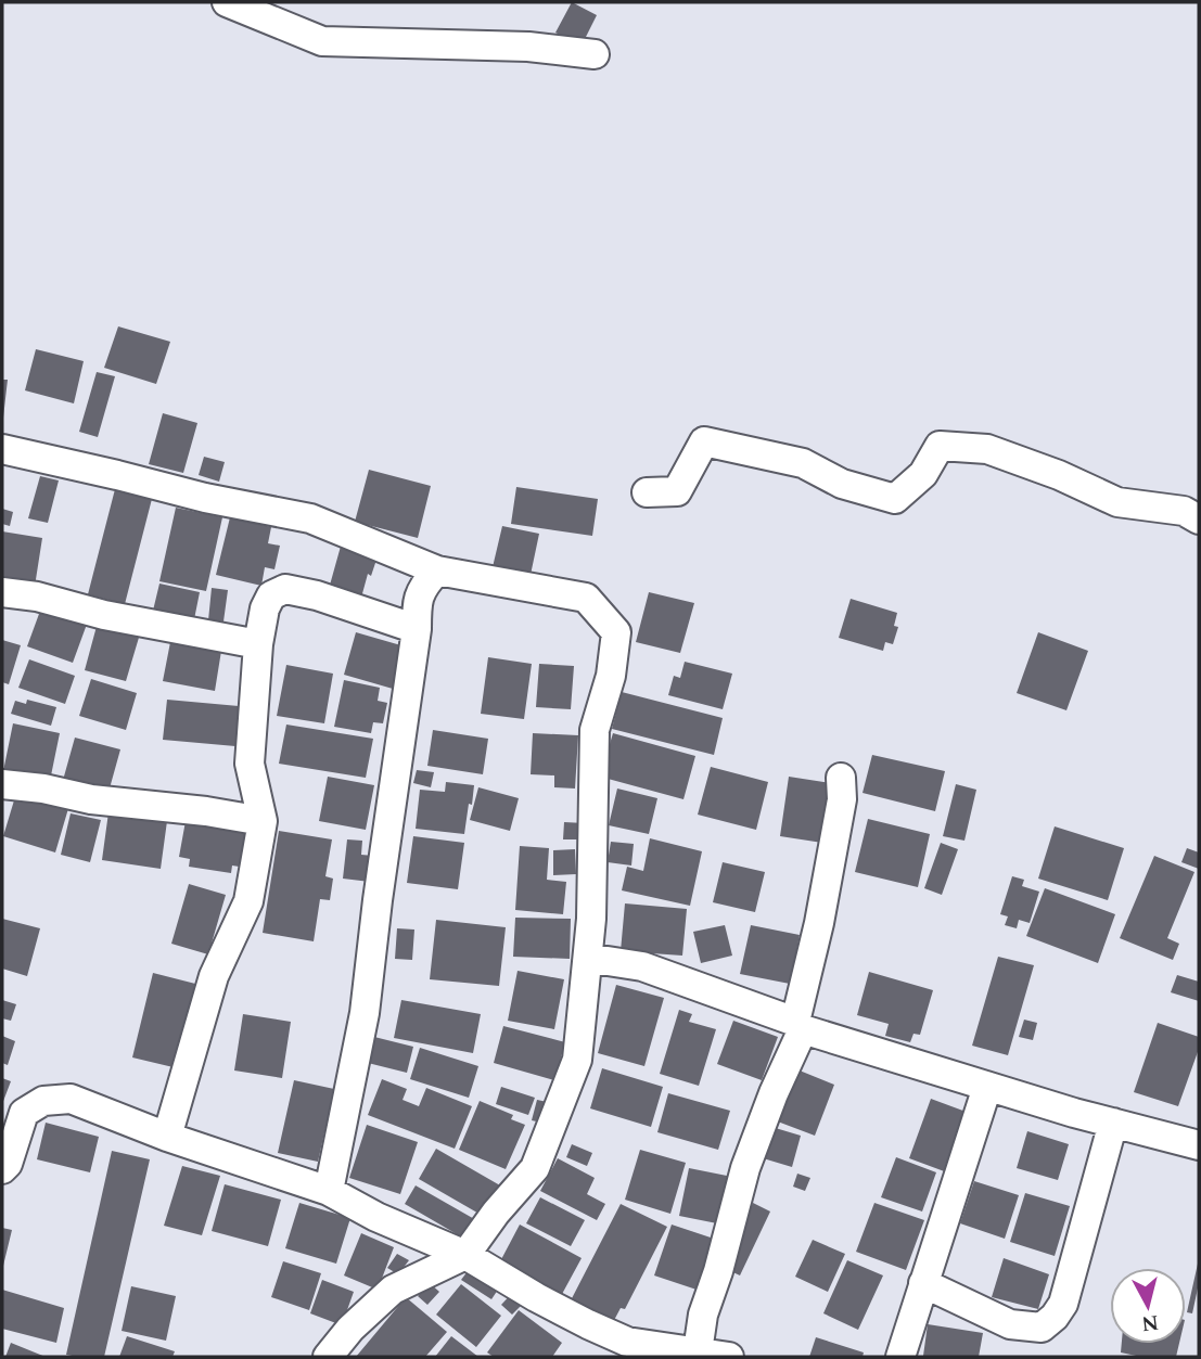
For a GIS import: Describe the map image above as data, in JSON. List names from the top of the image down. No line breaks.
{"north":"bottom"}
